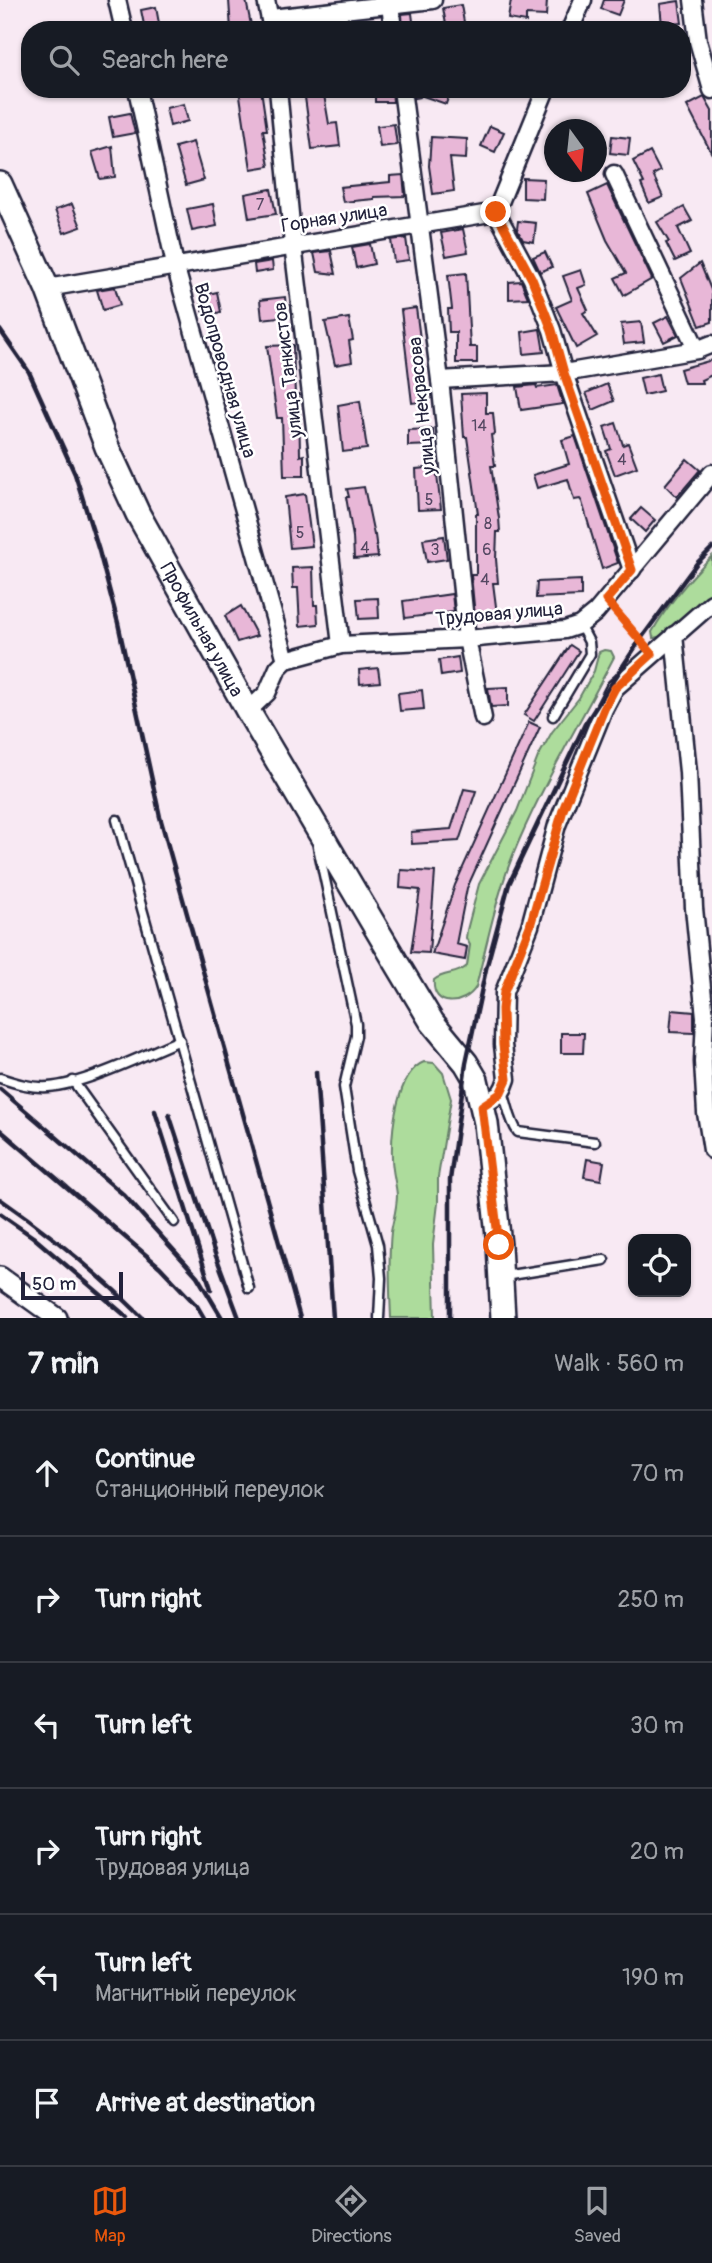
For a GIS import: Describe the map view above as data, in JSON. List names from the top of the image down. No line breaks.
{"streets":{"main road":["Профильная улица"],"street":["Горная улица","Водопроводная улица","улица Танкистов","улица Некрасова","Трудовая улица"]},"crossings":[["Горная улица","Водопроводная улица"],["Горная улица","улица Танкистов"],["Горная улица","улица Некрасова"],["Горная улица","Профильная улица"],["Водопроводная улица","Трудовая улица"],["улица Танкистов","Трудовая улица"],["улица Некрасова","Трудовая улица"]],"house_numbers":["7","14","4","5","8","5","4","3","6","4"],"scale_bar":"50 m","north":"bottom","page":{"search":"Search here","scale":"50 m","heading":["7 min","Walk · 560 m"],"list":[["Continue","Станционный переулок","70 m"],["Turn right","250 m"],["Turn left","30 m"],["Turn right","Трудовая улица","20 m"],["Turn left","Магнитный переулок","190 m"],"Arrive at destination"],"nav":["Map","Directions","Saved"]}}
